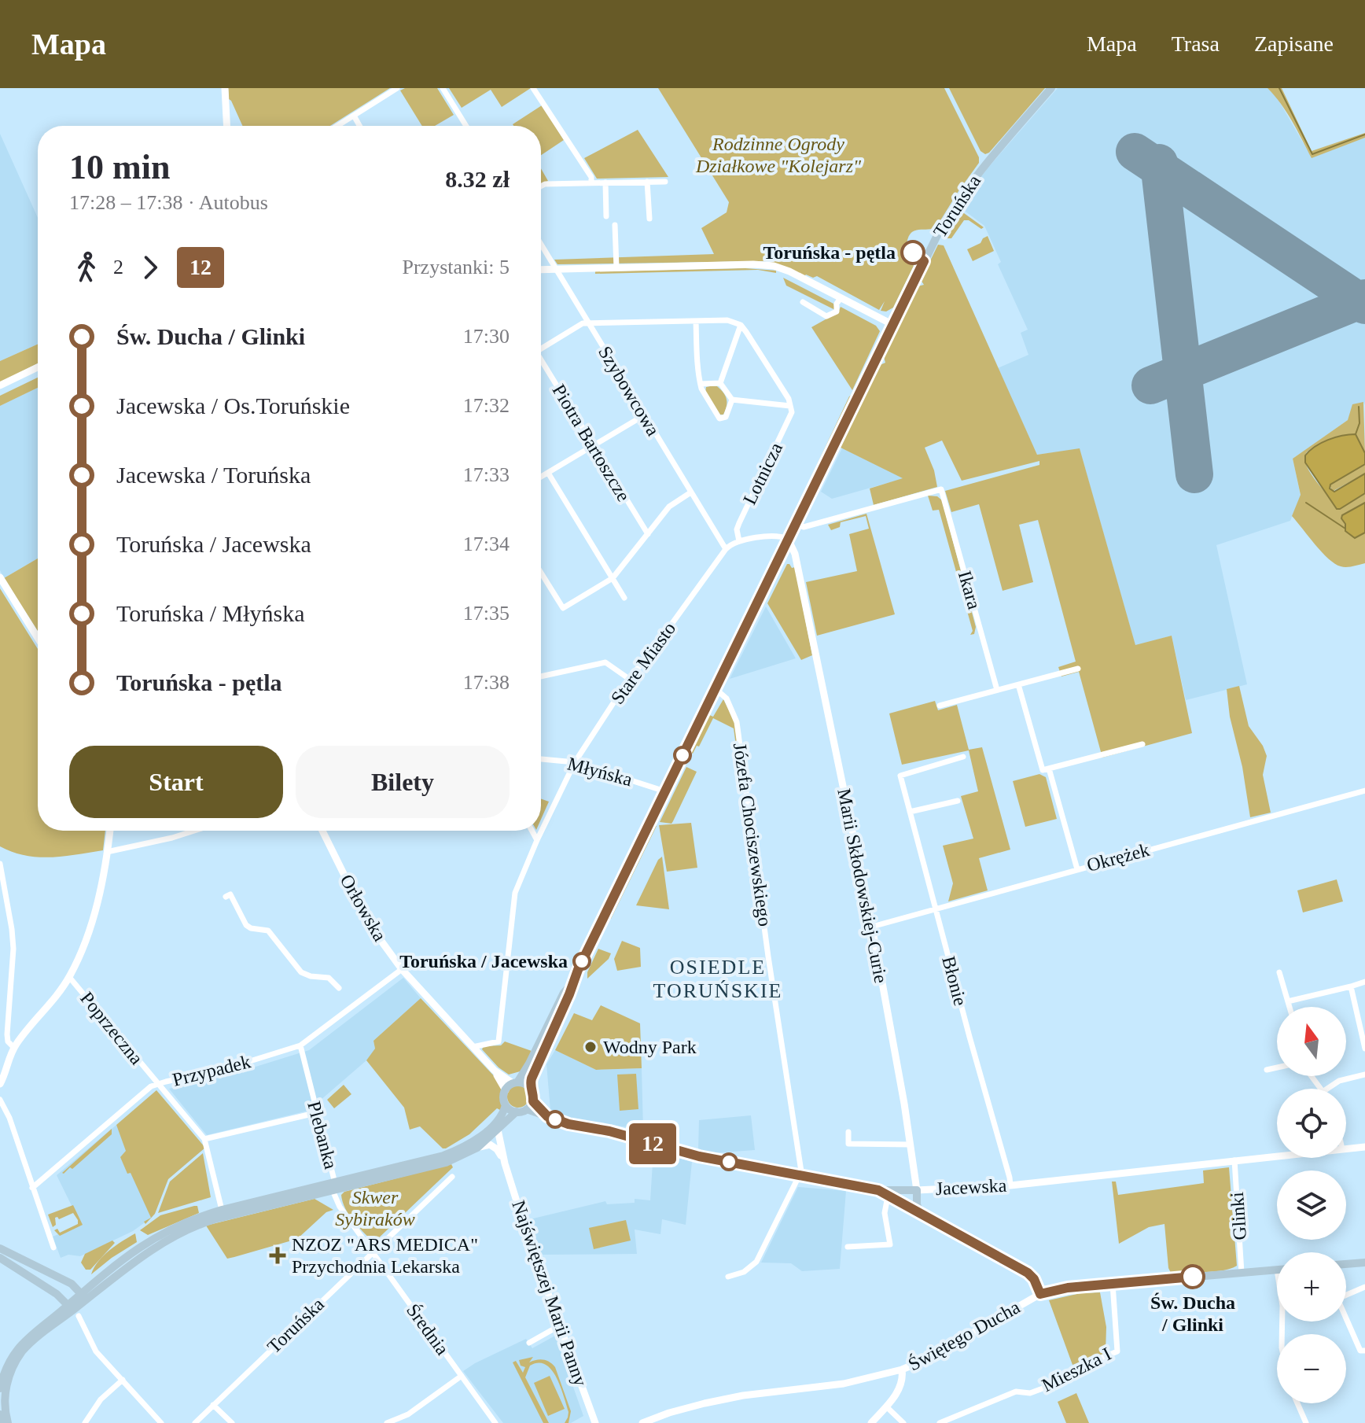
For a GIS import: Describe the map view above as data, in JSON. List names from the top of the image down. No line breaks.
{"streets":{"main road":["Toruńska","Marii Skłodowskiej-Curie","Jacewska","Świętego Ducha"],"street":["Szybowcowa","Piotra Bartoszcze","Lotnicza","Ikara","Stare Miasto","Młyńska","Józefa Chociszewskiego","Okrężek","Orłowska","Błonie","Poprzeczna","Przypadek","Plebanka","Glinki","Najświętszej Marii Panny","Średnia","Mieszka I"]},"crossings":[["Toruńska","Ikara"],["Toruńska","Stare Miasto"],["Toruńska","Młyńska"],["Toruńska","Józefa Chociszewskiego"],["Toruńska","Marii Skłodowskiej-Curie"],["Toruńska","Orłowska"],["Toruńska","Plebanka"],["Toruńska","Jacewska"],["Toruńska","Średnia"],["Szybowcowa","Stare Miasto"],["Lotnicza","Stare Miasto"],["Stare Miasto","Młyńska"],["Stare Miasto","Marii Skłodowskiej-Curie"],["Stare Miasto","Orłowska"],["Józefa Chociszewskiego","Jacewska"],["Okrężek","Marii Skłodowskiej-Curie"],["Okrężek","Błonie"],["Marii Skłodowskiej-Curie","Jacewska"],["Orłowska","Przypadek"],["Orłowska","Jacewska"],["Błonie","Jacewska"],["Poprzeczna","Przypadek"],["Przypadek","Plebanka"],["Plebanka","Średnia"],["Jacewska","Glinki"],["Glinki","Świętego Ducha"],["Świętego Ducha","Mieszka I"]],"districts":["OSIEDLE TORUŃSKIE"],"parks":["Rodzinne Ogrody Działkowe \"Kolejarz\"","Skwer Sybiraków"],"places":{"other":["Toruńska - pętla","Toruńska / Jacewska","Wodny Park","Św. Ducha / Glinki"],"health":["NZOZ \"ARS MEDICA\" Przychodnia Lekarska"]},"lines":["bus line 12"],"north":"top","page":{"header":"Mapa","nav":["Mapa","Trasa","Zapisane"],"on_map":"12","heading":["10 min","17:28 – 17:38 · Autobus","8.32 zł"],"legs":["2","12","Przystanki: 5"],"list":[{"name":"Św. Ducha / Glinki","value":"17:30"},{"name":"Jacewska / Os.Toruńskie","value":"17:32"},{"name":"Jacewska / Toruńska","value":"17:33"},{"name":"Toruńska / Jacewska","value":"17:34"},{"name":"Toruńska / Młyńska","value":"17:35"},{"name":"Toruńska - pętla","value":"17:38"}],"buttons":["Start","Bilety"],"map_buttons":["+","−"]}}
